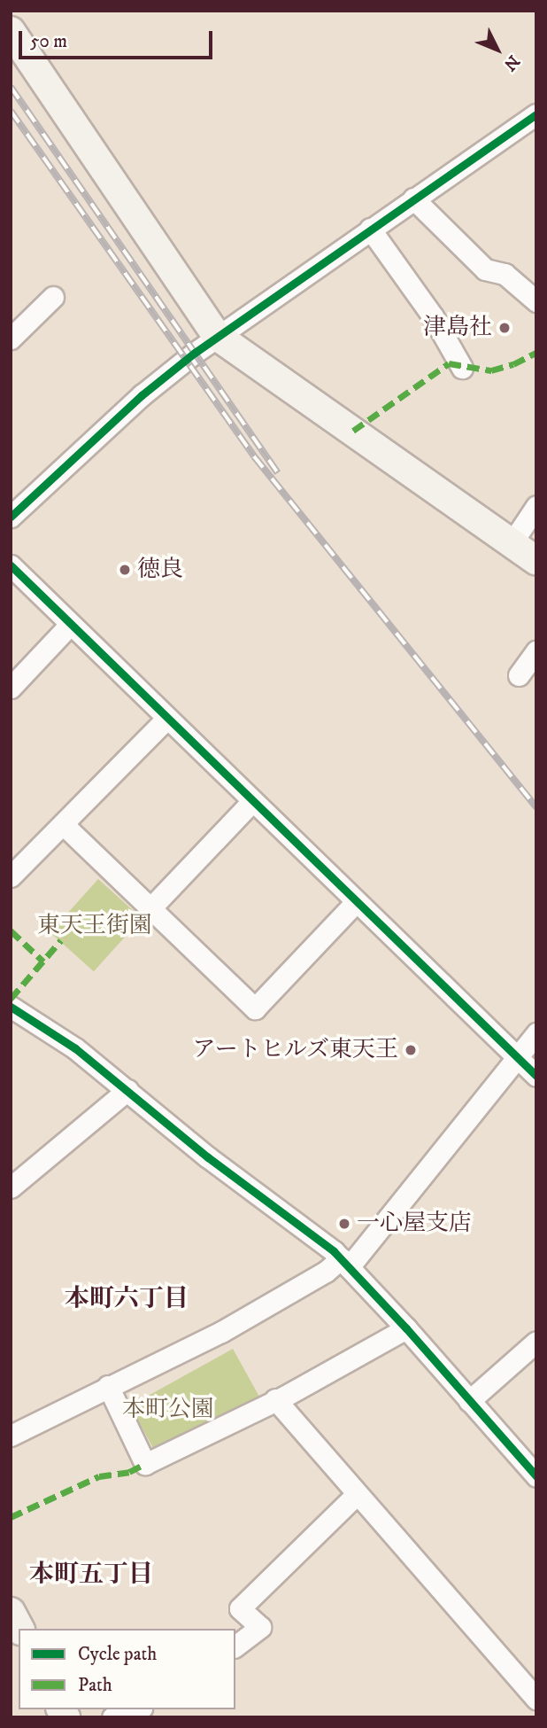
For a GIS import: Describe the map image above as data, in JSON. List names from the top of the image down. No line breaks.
{"districts":["本町六丁目","本町五丁目"],"parks":["東天王街園","本町公園"],"places":["津島社","徳良","アートヒルズ東天王","一心屋支店"],"legend":["Cycle path","Path"],"scale_bar":"50 m","north":"bottom right"}
